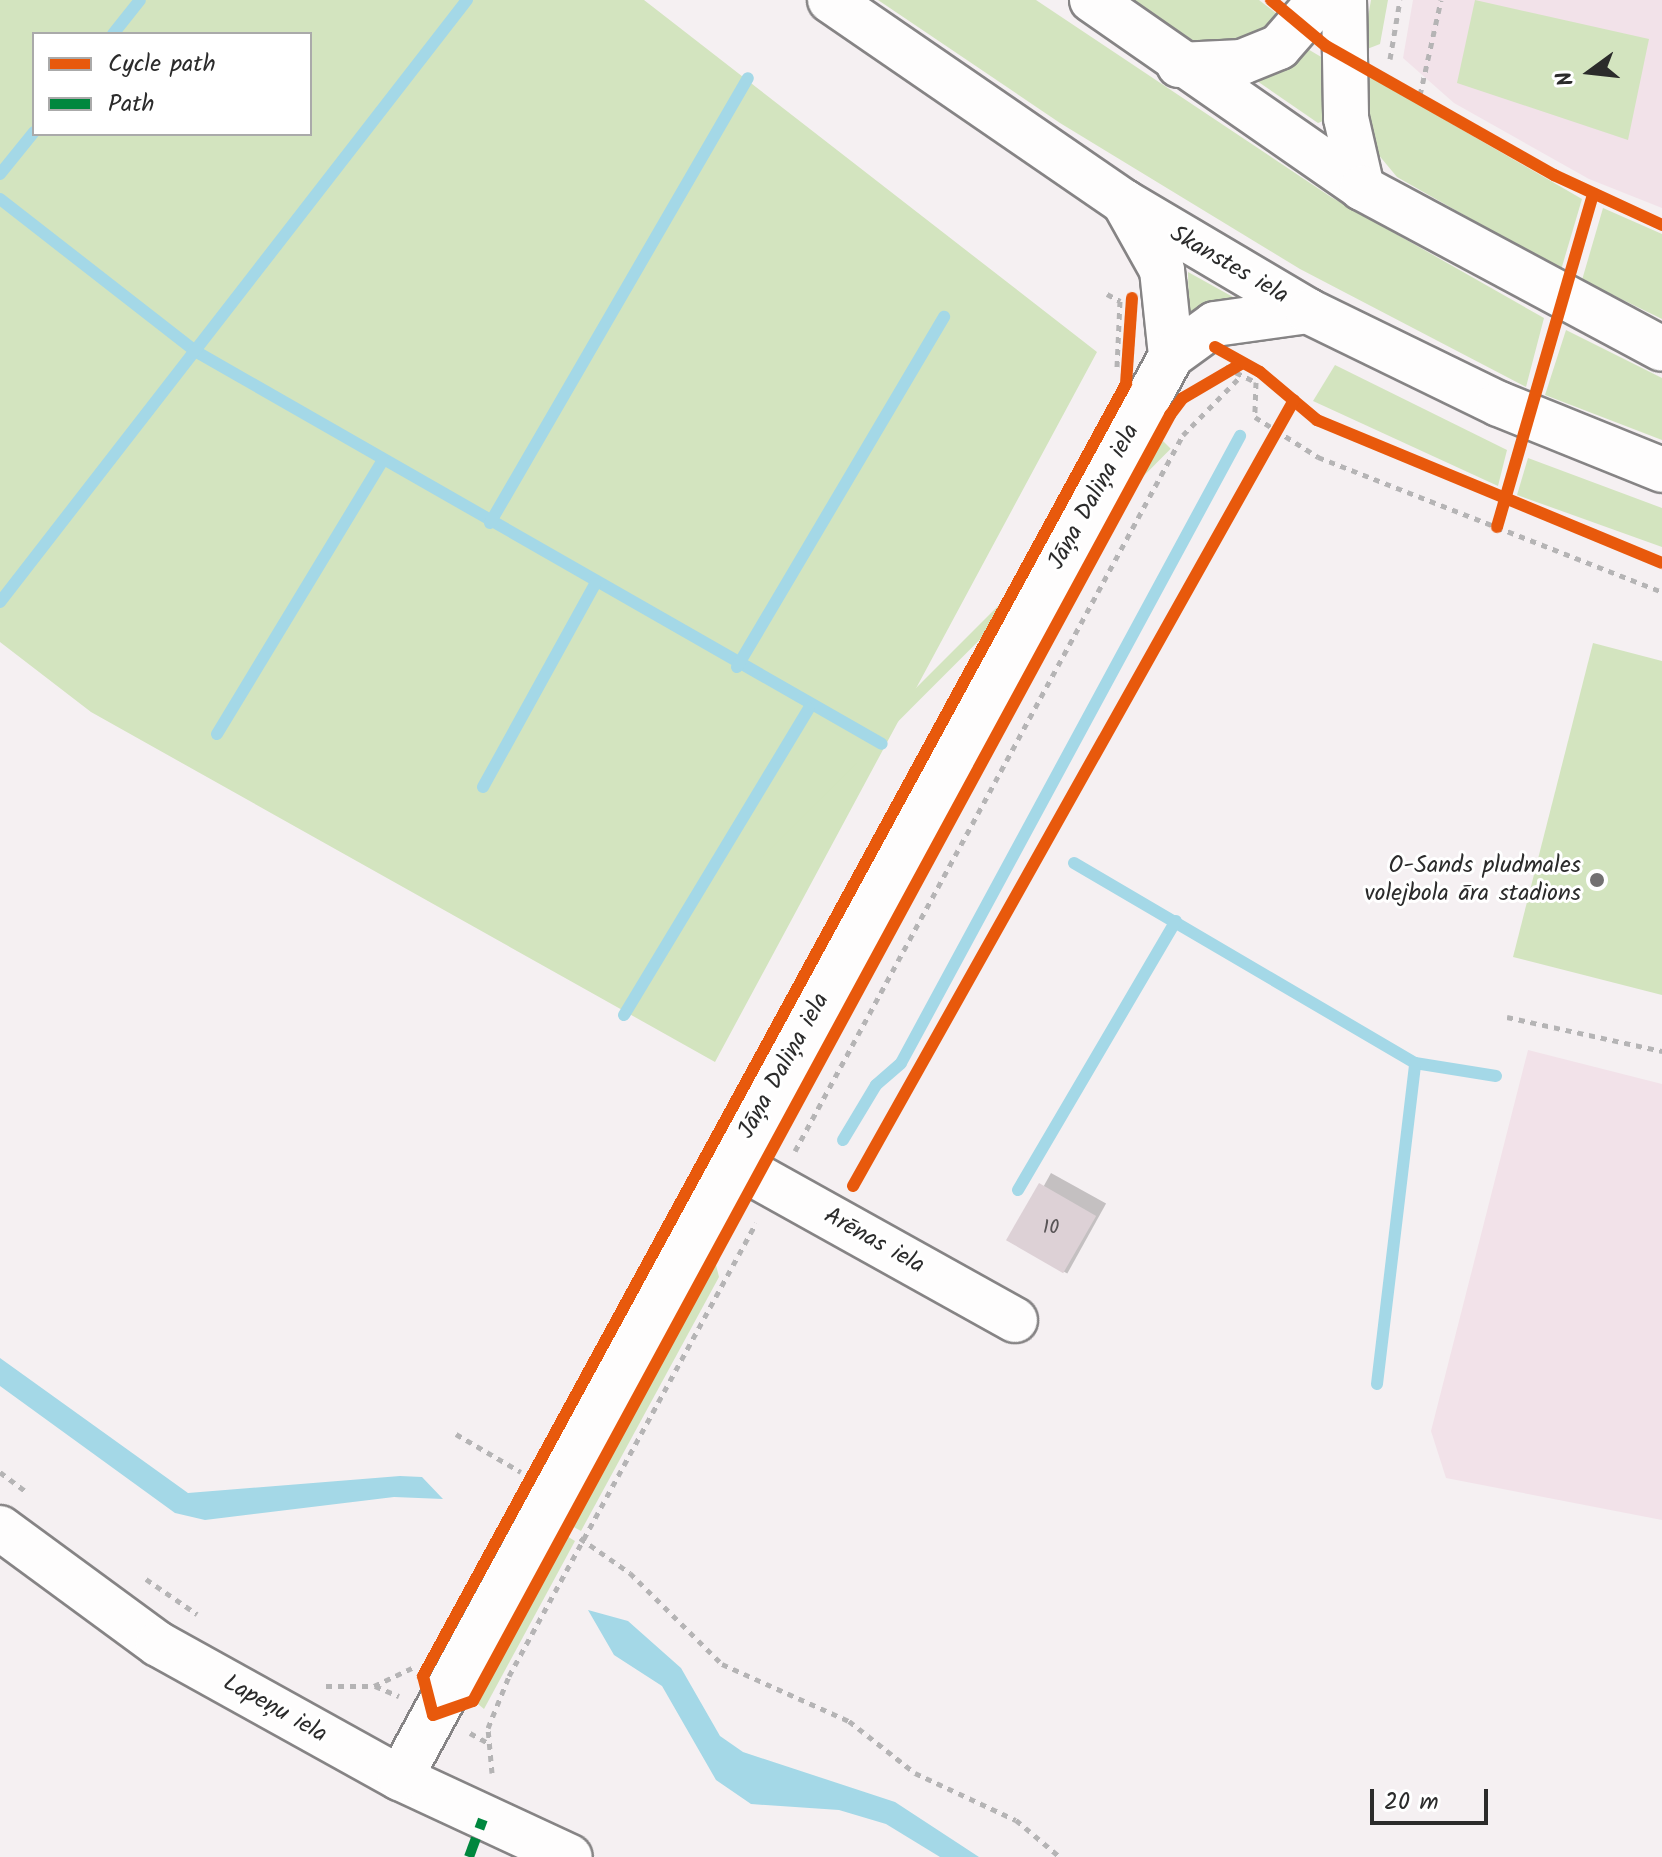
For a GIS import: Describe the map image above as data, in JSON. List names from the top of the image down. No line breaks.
{"streets":{"street":["Skanstes iela","Jāņa Daliņa iela","Arēnas iela","Lapeņu iela"]},"crossings":[["Skanstes iela","Jāņa Daliņa iela"],["Jāņa Daliņa iela","Arēnas iela"],["Jāņa Daliņa iela","Lapeņu iela"]],"places":["O-Sands pludmales volejbola āra stadions"],"house_numbers":["10"],"legend":["Cycle path","Path"],"scale_bar":"20 m","north":"left"}
